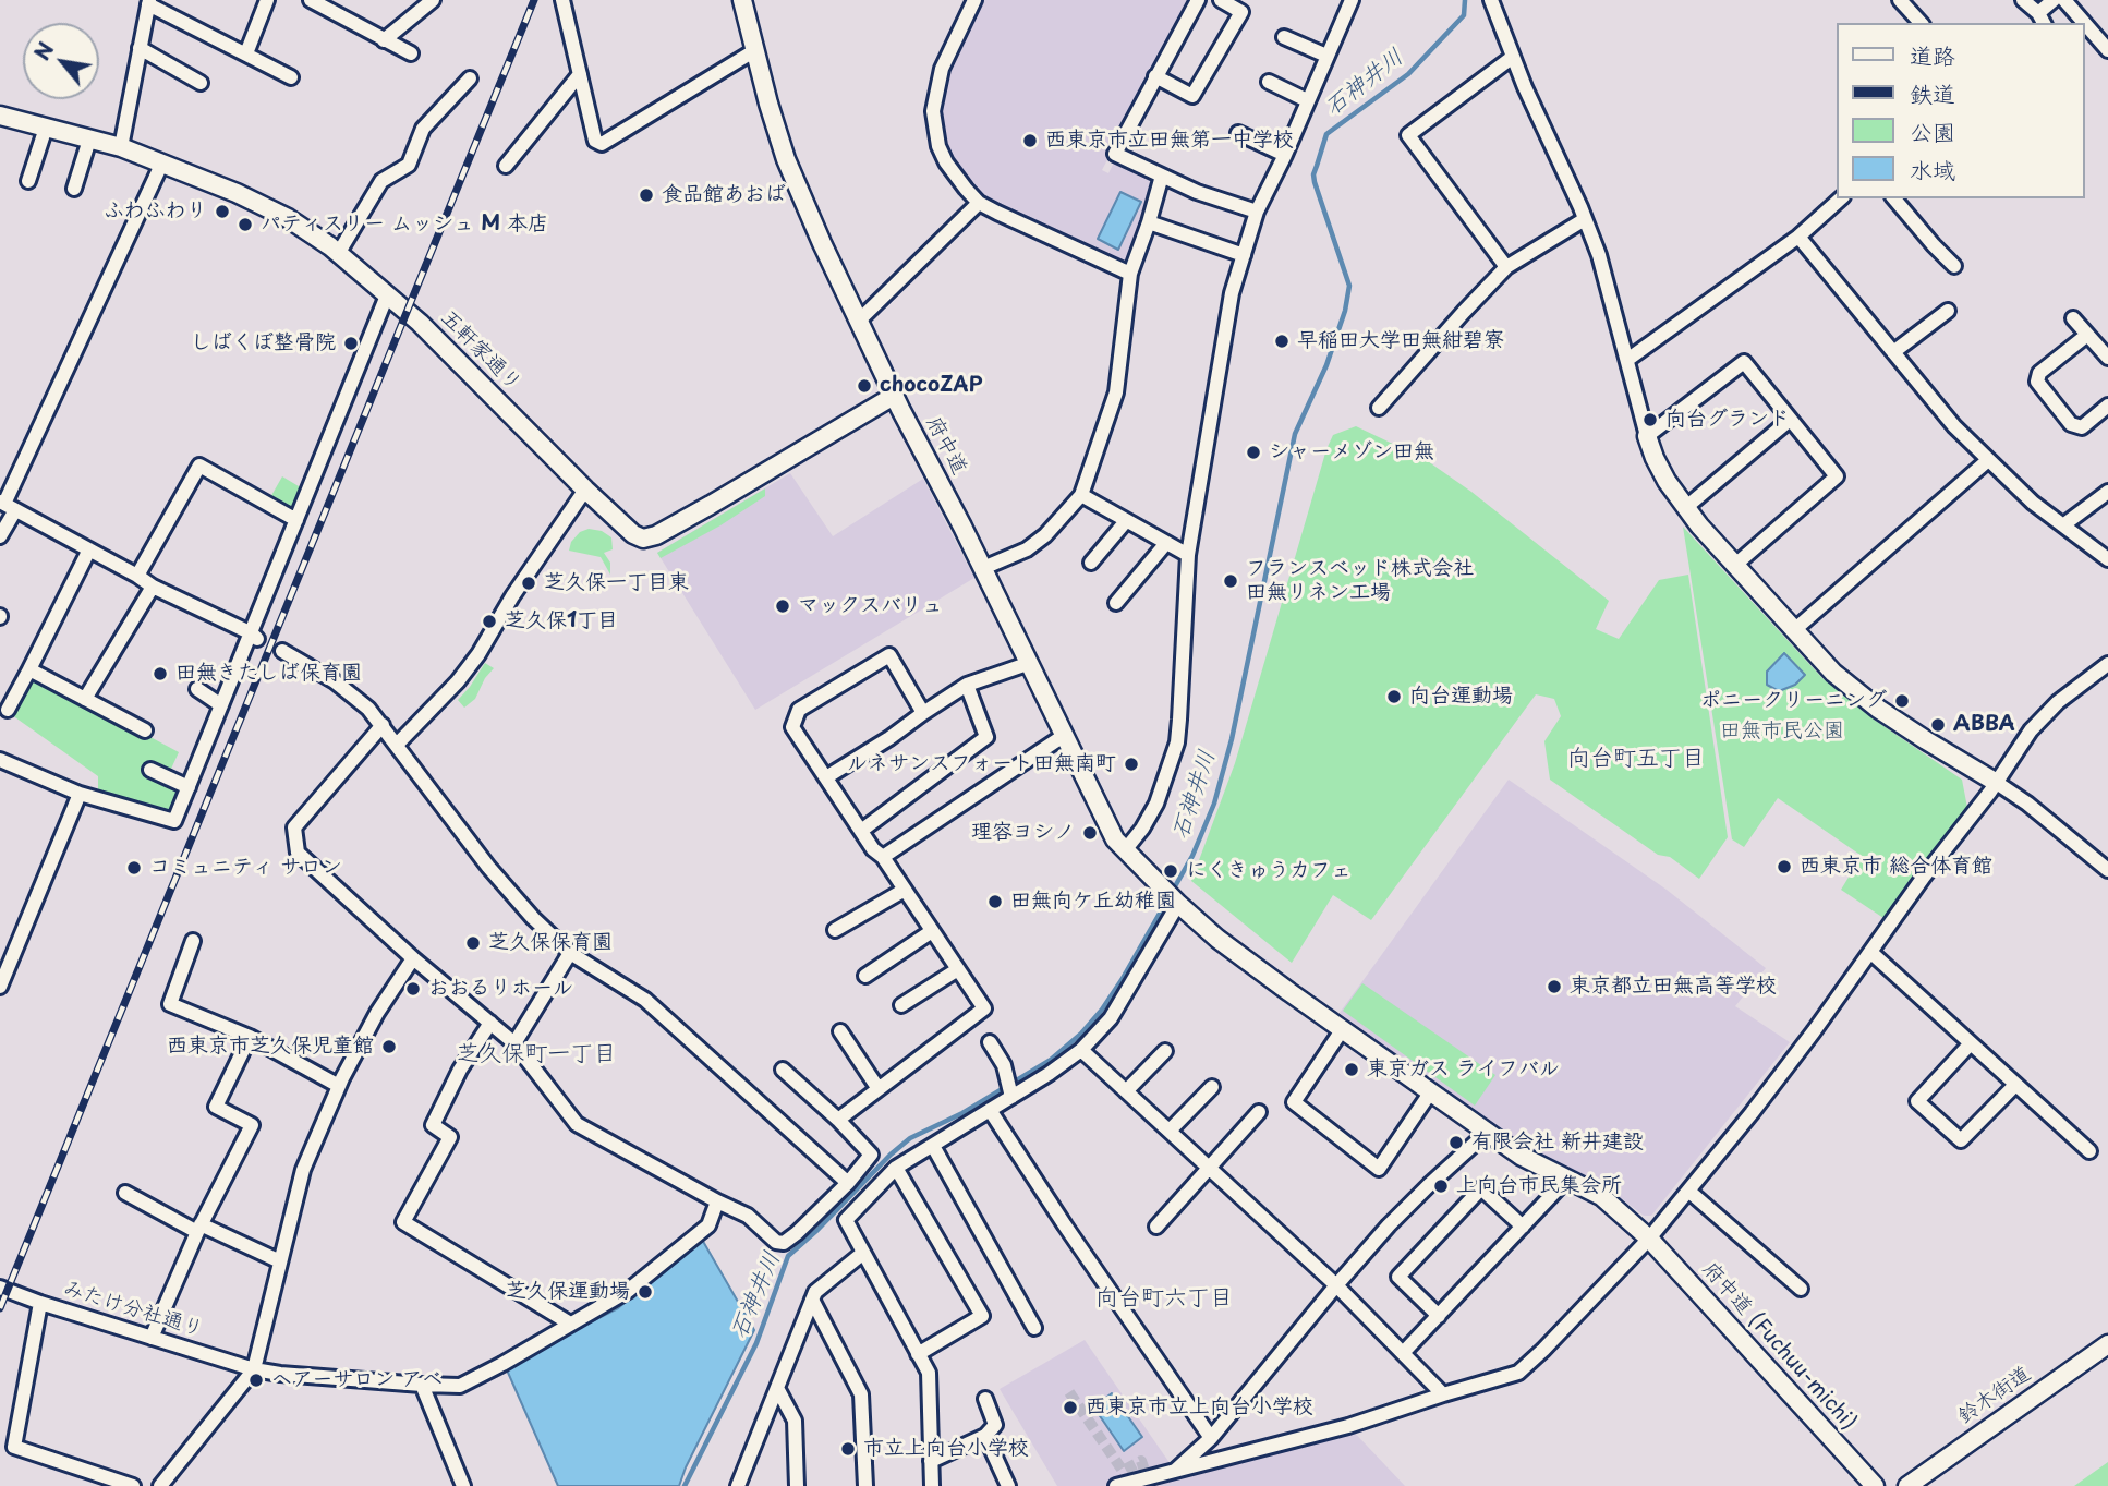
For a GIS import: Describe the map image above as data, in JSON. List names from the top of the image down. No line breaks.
{"streets":{"street":["五軒家通り","府中道","みたけ分社通り","府中道 (Fuchuu-michi)","鈴木街道"]},"crossings":[["五軒家通り","府中道"],["府中道","府中道 (Fuchuu-michi)"]],"districts":["向台町五丁目","芝久保町一丁目","向台町六丁目"],"water":["石神井川"],"parks":["田無市民公園"],"places":["西東京市立田無第一中学校","食品館あおば","ふわふわり","パティスリー ムッシュ M 本店","早稲田大学田無紺碧寮","しばくぼ整骨院","chocoZAP","向台グランド","シャーメゾン田無","フランスベッド株式会社 田無リネン工場","芝久保一丁目東","マックスバリュ","芝久保1丁目","田無きたしば保育園","向台運動場","ポニークリーニング","ABBA","ルネサンスフォート田無南町","理容ヨシノ","西東京市 総合体育館","コミュニティ サロン","にくきゅうカフェ","田無向ケ丘幼稚園","芝久保保育園","東京都立田無高等学校","おおるりホール","西東京市芝久保児童館","東京ガス ライフバル","有限会社 新井建設","上向台市民集会所","芝久保運動場","ヘアーサロン アベ","西東京市立上向台小学校","市立上向台小学校"],"legend":["道路","鉄道","公園","水域"],"north":"top left"}
